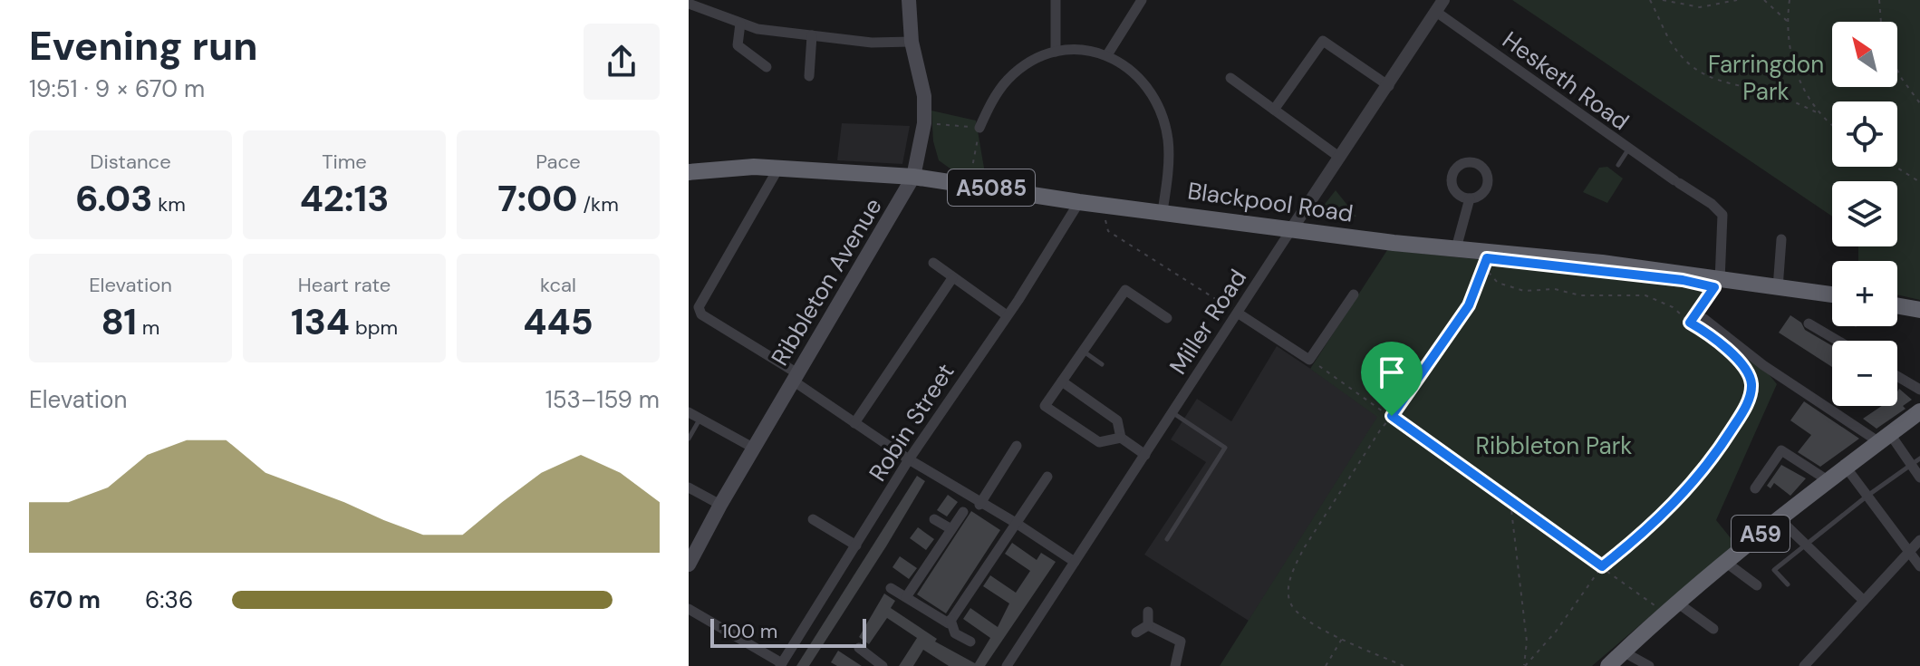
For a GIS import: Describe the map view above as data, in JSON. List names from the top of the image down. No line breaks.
{"streets":{"highway":["A5085","Blackpool Road","A59"],"main road":["Ribbleton Avenue"],"street":["Hesketh Road","Miller Road","Robin Street"]},"crossings":[["Hesketh Road","Blackpool Road"],["Hesketh Road","Miller Road"],["Blackpool Road","Ribbleton Avenue"],["Blackpool Road","Miller Road"],["Blackpool Road","Robin Street"]],"parks":["Farringdon Park","Ribbleton Park"],"scale_bar":"100 m","north":"top left","page":{"heading":["Evening run","19:51 · 9 × 670 m"],"map_buttons":["+","−"],"stats":[["Distance","6.03 km"],["Time","42:13"],["Pace","7:00 /km"],["Elevation","81 m"],["Heart rate","134 bpm"],["kcal","445"]],"chart":["Elevation","153–159 m"],"list":[{"name":"670 m","note":"6:36"}],"scale":"100 m"}}
